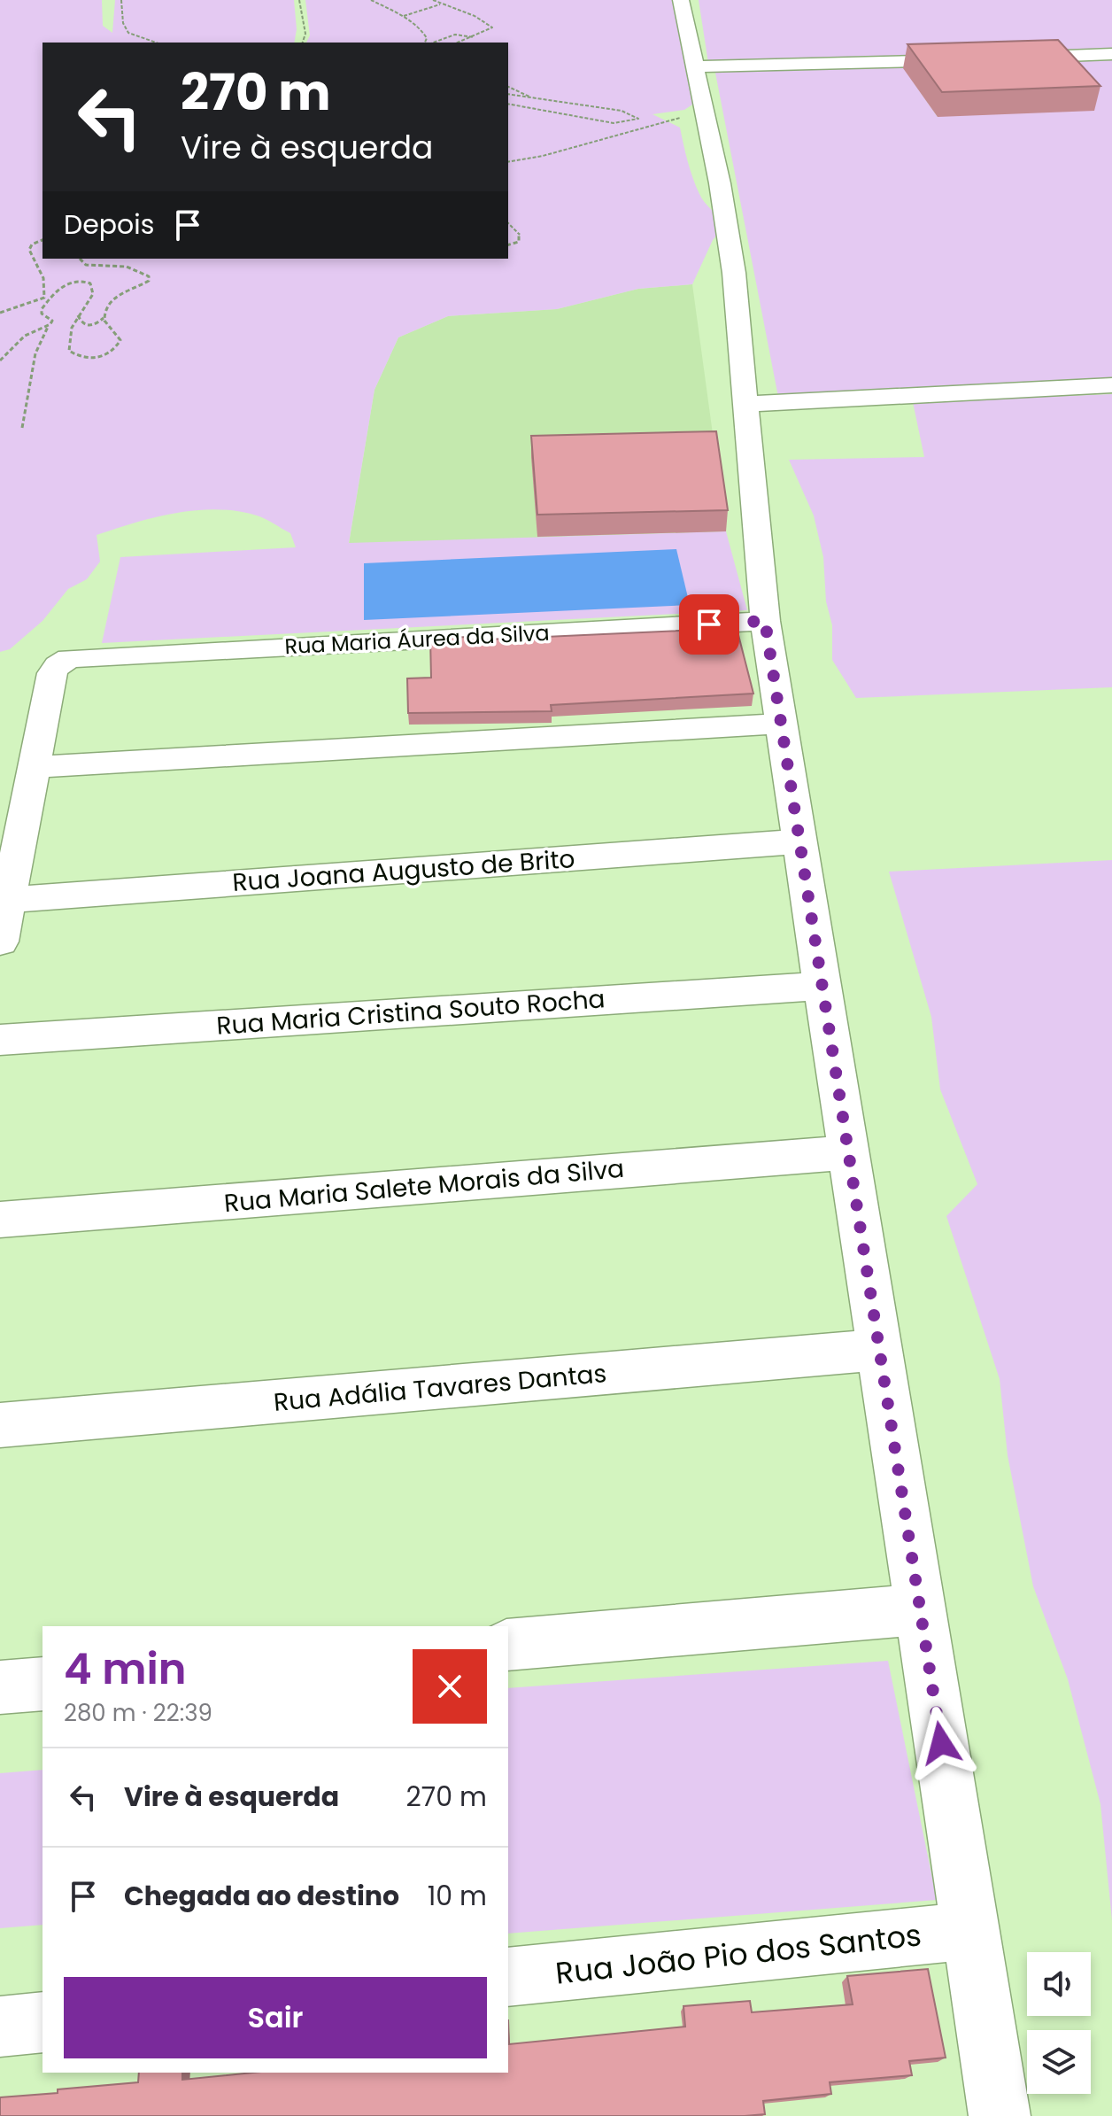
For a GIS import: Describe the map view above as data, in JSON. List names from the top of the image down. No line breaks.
{"streets":{"street":["Rua Maria Áurea da Silva","Rua Joana Augusto de Brito","Rua Maria Cristina Souto Rocha","Rua Maria Salete Morais da Silva","Rua Adália Tavares Dantas","Rua João Pio dos Santos"]},"page":{"turn":["270 m","Vire à esquerda"],"then":"Depois","heading":["4 min","280 m · 22:39"],"list":[{"name":"Vire à esquerda","value":"270 m"},{"name":"Chegada ao destino","value":"10 m"}],"buttons":"Sair"}}
